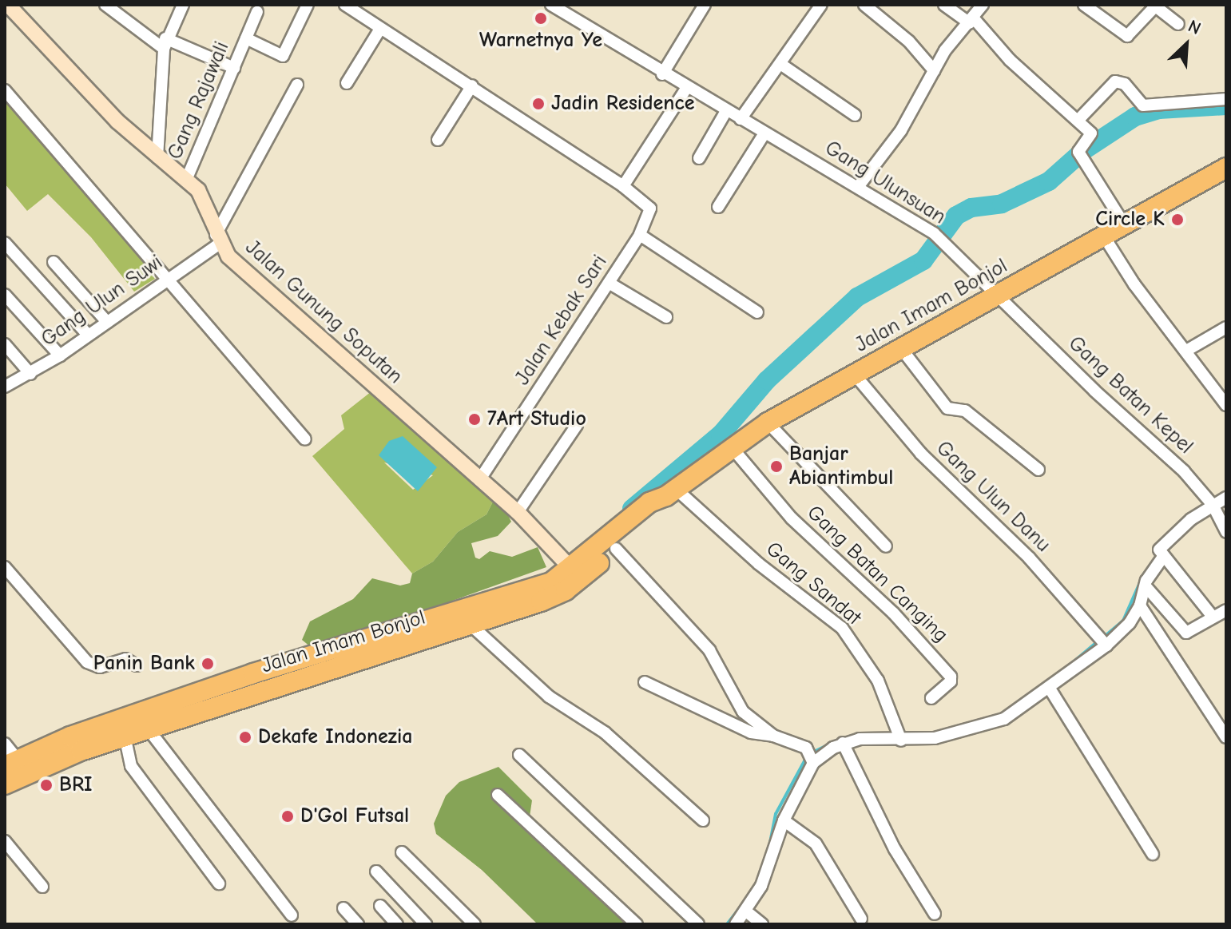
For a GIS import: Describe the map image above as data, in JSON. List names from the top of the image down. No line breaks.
{"streets":{"highway":["Jalan Imam Bonjol"],"main road":["Jalan Gunung Soputan"],"street":["Gang Rajawali","Gang Ulunsuan","Gang Ulun Suwi","Jalan Kebak Sari","Gang Batan Kepel","Gang Ulun Danu","Gang Batan Canging","Gang Sandat"]},"crossings":[["Gang Rajawali","Jalan Gunung Soputan"],["Gang Ulunsuan","Jalan Imam Bonjol"],["Gang Ulunsuan","Gang Batan Kepel"],["Gang Ulun Suwi","Jalan Gunung Soputan"],["Jalan Imam Bonjol","Jalan Gunung Soputan"],["Jalan Imam Bonjol","Gang Batan Kepel"],["Jalan Imam Bonjol","Gang Ulun Danu"],["Jalan Imam Bonjol","Gang Batan Canging"],["Jalan Imam Bonjol","Gang Sandat"],["Jalan Gunung Soputan","Jalan Kebak Sari"]],"places":["Warnetnya Ye","Jadin Residence","Circle K","7Art Studio","Banjar Abiantimbul","Panin Bank","Dekafe Indonezia","BRI","D'Gol Futsal"],"north":"top right"}
